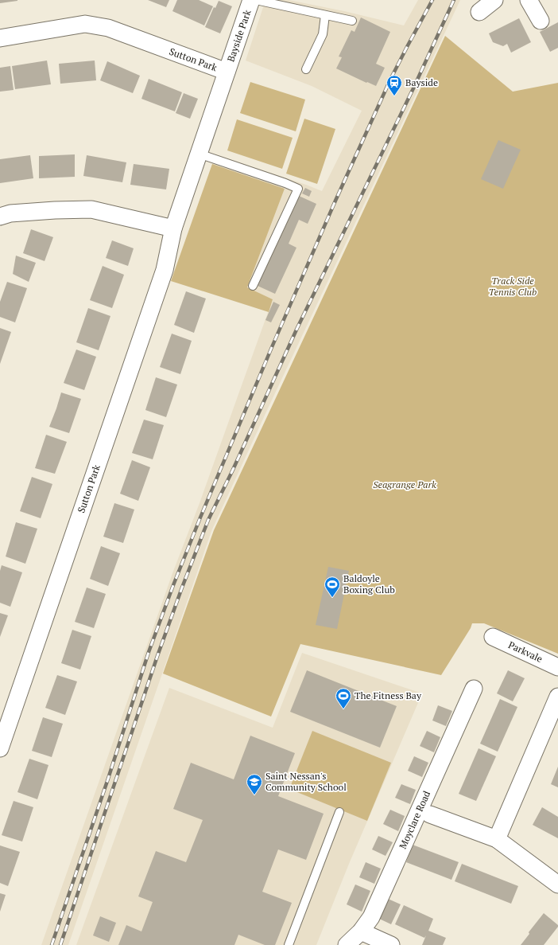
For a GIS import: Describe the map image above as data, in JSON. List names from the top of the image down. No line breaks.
{"streets":{"street":["Bayside Park","Sutton Park","Parkvale","Moyclare Road"]},"crossings":[["Bayside Park","Sutton Park"]],"parks":["Track Side Tennis Club","Seagrange Park"],"places":{"station":["Bayside"],"sports":["Baldoyle Boxing Club","The Fitness Bay"],"school or university":["Saint Nessan's Community School"]}}
